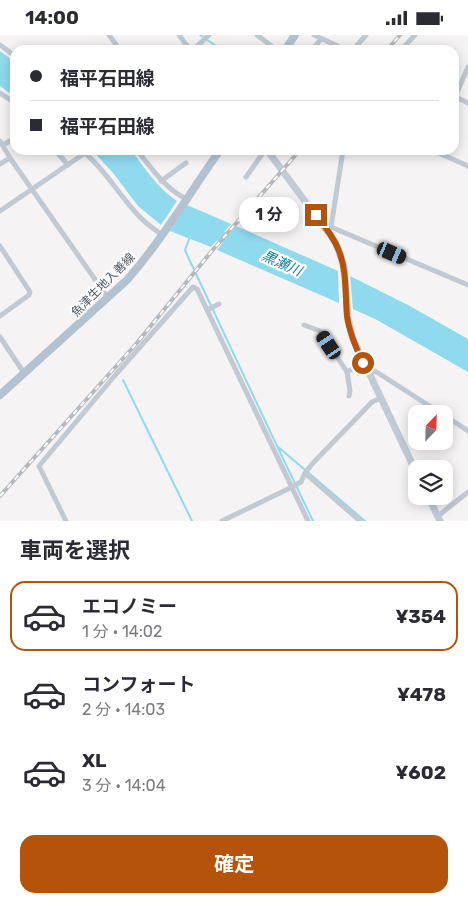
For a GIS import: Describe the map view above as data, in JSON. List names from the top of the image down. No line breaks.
{"streets":{"main road":["魚津生地入善線"]},"water":["黒瀬川"],"north":"top right","page":{"status":"14:00","banner":["福平石田線","福平石田線"],"bubble":"1 分","heading":"車両を選択","list":[{"name":"エコノミー","note":"1 分 · 14:02","value":"¥354"},{"name":"コンフォート","note":"2 分 · 14:03","value":"¥478"},{"name":"XL","note":"3 分 · 14:04","value":"¥602"}],"buttons":"確定"}}
